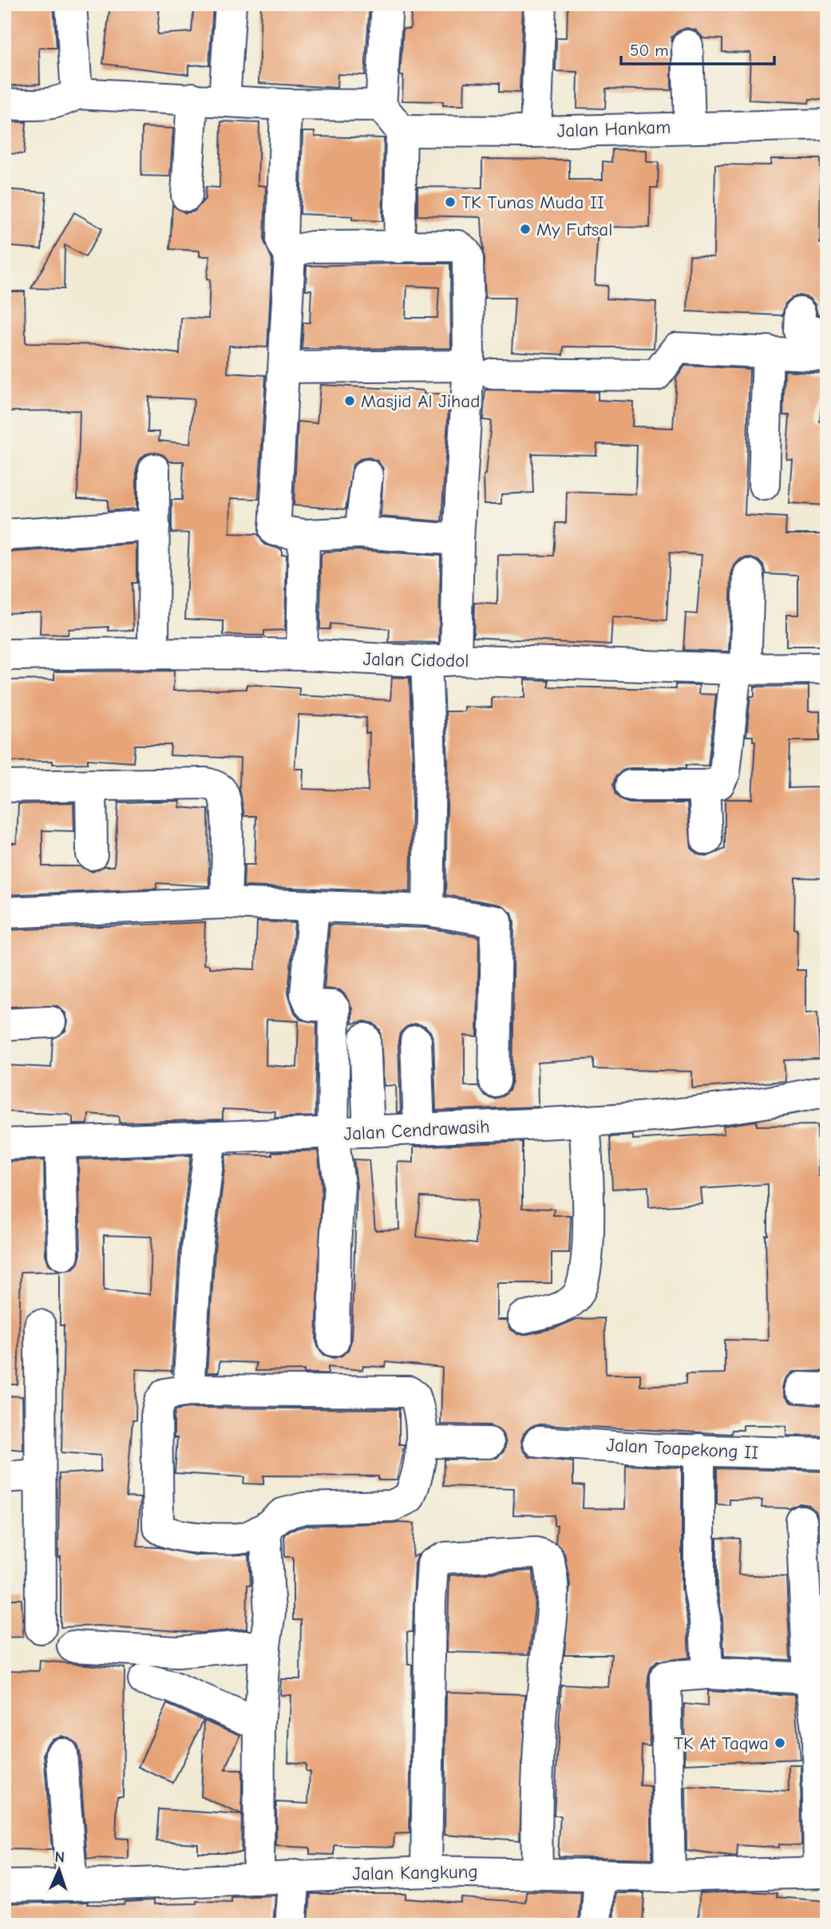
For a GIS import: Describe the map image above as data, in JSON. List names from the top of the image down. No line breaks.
{"streets":{"street":["Jalan Hankam","Jalan Cidodol","Jalan Cendrawasih","Jalan Toapekong II","Jalan Kangkung"]},"places":["TK Tunas Muda II","My Futsal","Masjid Al Jihad","TK At Taqwa"],"scale_bar":"50 m","north":"top"}
